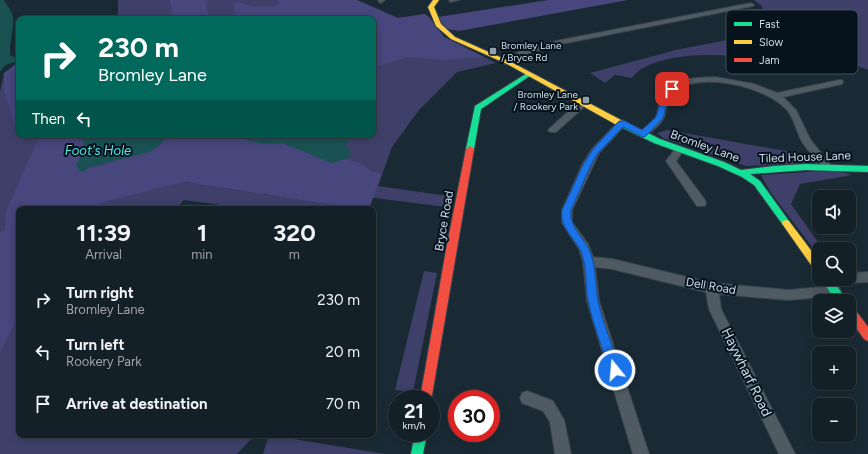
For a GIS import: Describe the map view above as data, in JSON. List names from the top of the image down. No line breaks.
{"streets":{"street":["Bromley Lane","Tiled House Lane","Bryce Road","Dell Road","Haywharf Road"]},"crossings":[["Bromley Lane","Tiled House Lane"],["Bromley Lane","Bryce Road"],["Dell Road","Haywharf Road"]],"water":["Foot's Hole"],"places":{"transit":["Bromley Lane / Bryce Rd","Bromley Lane / Rookery Park"]},"legend":["Fast","Slow","Jam"],"page":{"turn":["230 m","Bromley Lane"],"then":"Then","map_buttons":["+","−"],"eta":["11:39","Arrival","1","min","320","m"],"list":[{"name":"Turn right","note":"Bromley Lane","value":"230 m"},{"name":"Turn left","note":"Rookery Park","value":"20 m"},{"name":"Arrive at destination","value":"70 m"}],"speed":"21 km/h","limit":"30"}}
